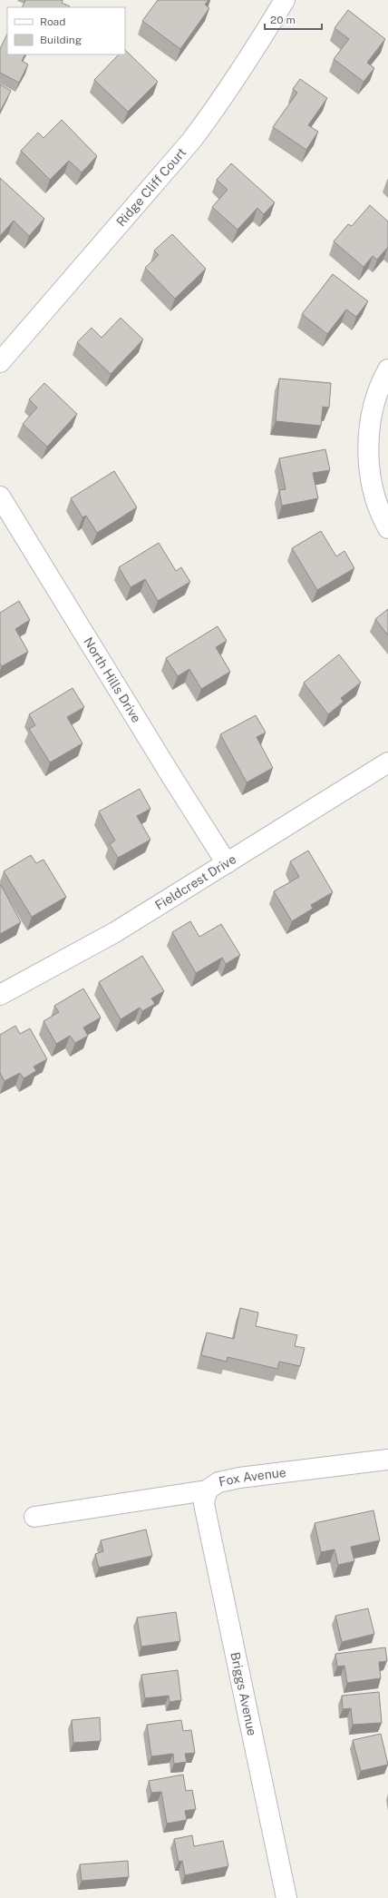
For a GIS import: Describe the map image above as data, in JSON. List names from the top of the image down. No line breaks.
{"streets":{"street":["Ridge Cliff Court","North Hills Drive","Fieldcrest Drive","Fox Avenue","Briggs Avenue"]},"crossings":[["North Hills Drive","Fieldcrest Drive"],["Fox Avenue","Briggs Avenue"]],"legend":["Road","Building"],"scale_bar":"20 m"}
